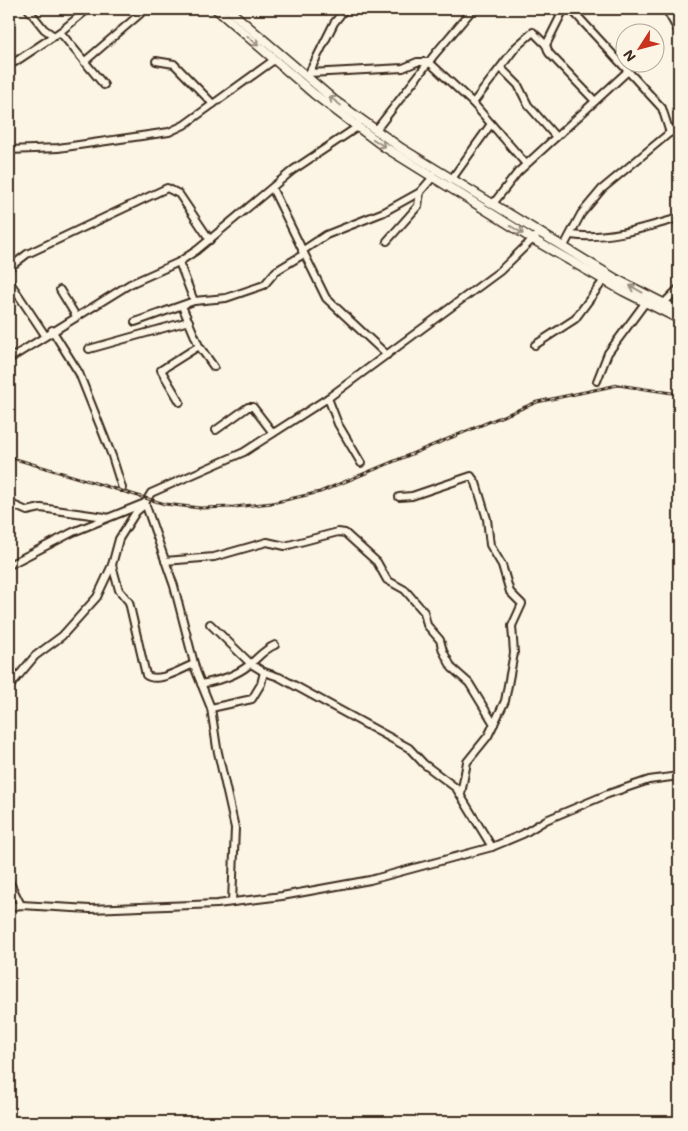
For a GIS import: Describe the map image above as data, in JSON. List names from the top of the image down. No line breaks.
{"north":"bottom left"}
